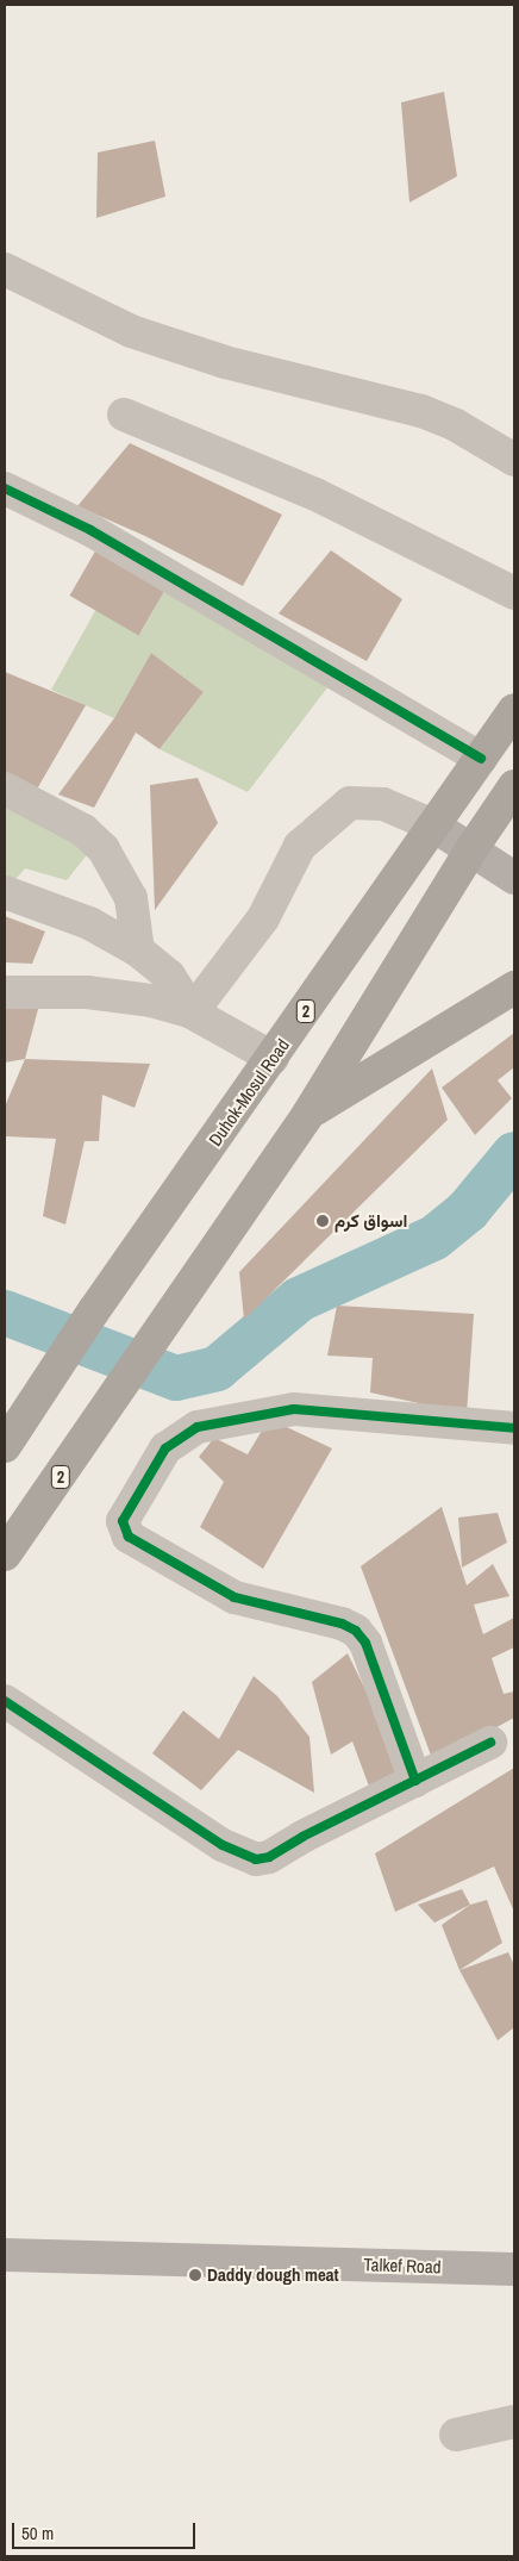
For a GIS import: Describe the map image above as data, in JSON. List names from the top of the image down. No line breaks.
{"streets":{"highway":["2","Duhok-Mosul Road"],"main road":["Talkef Road"]},"places":["اسواق كرم","Daddy dough meat"],"scale_bar":"50 m"}
